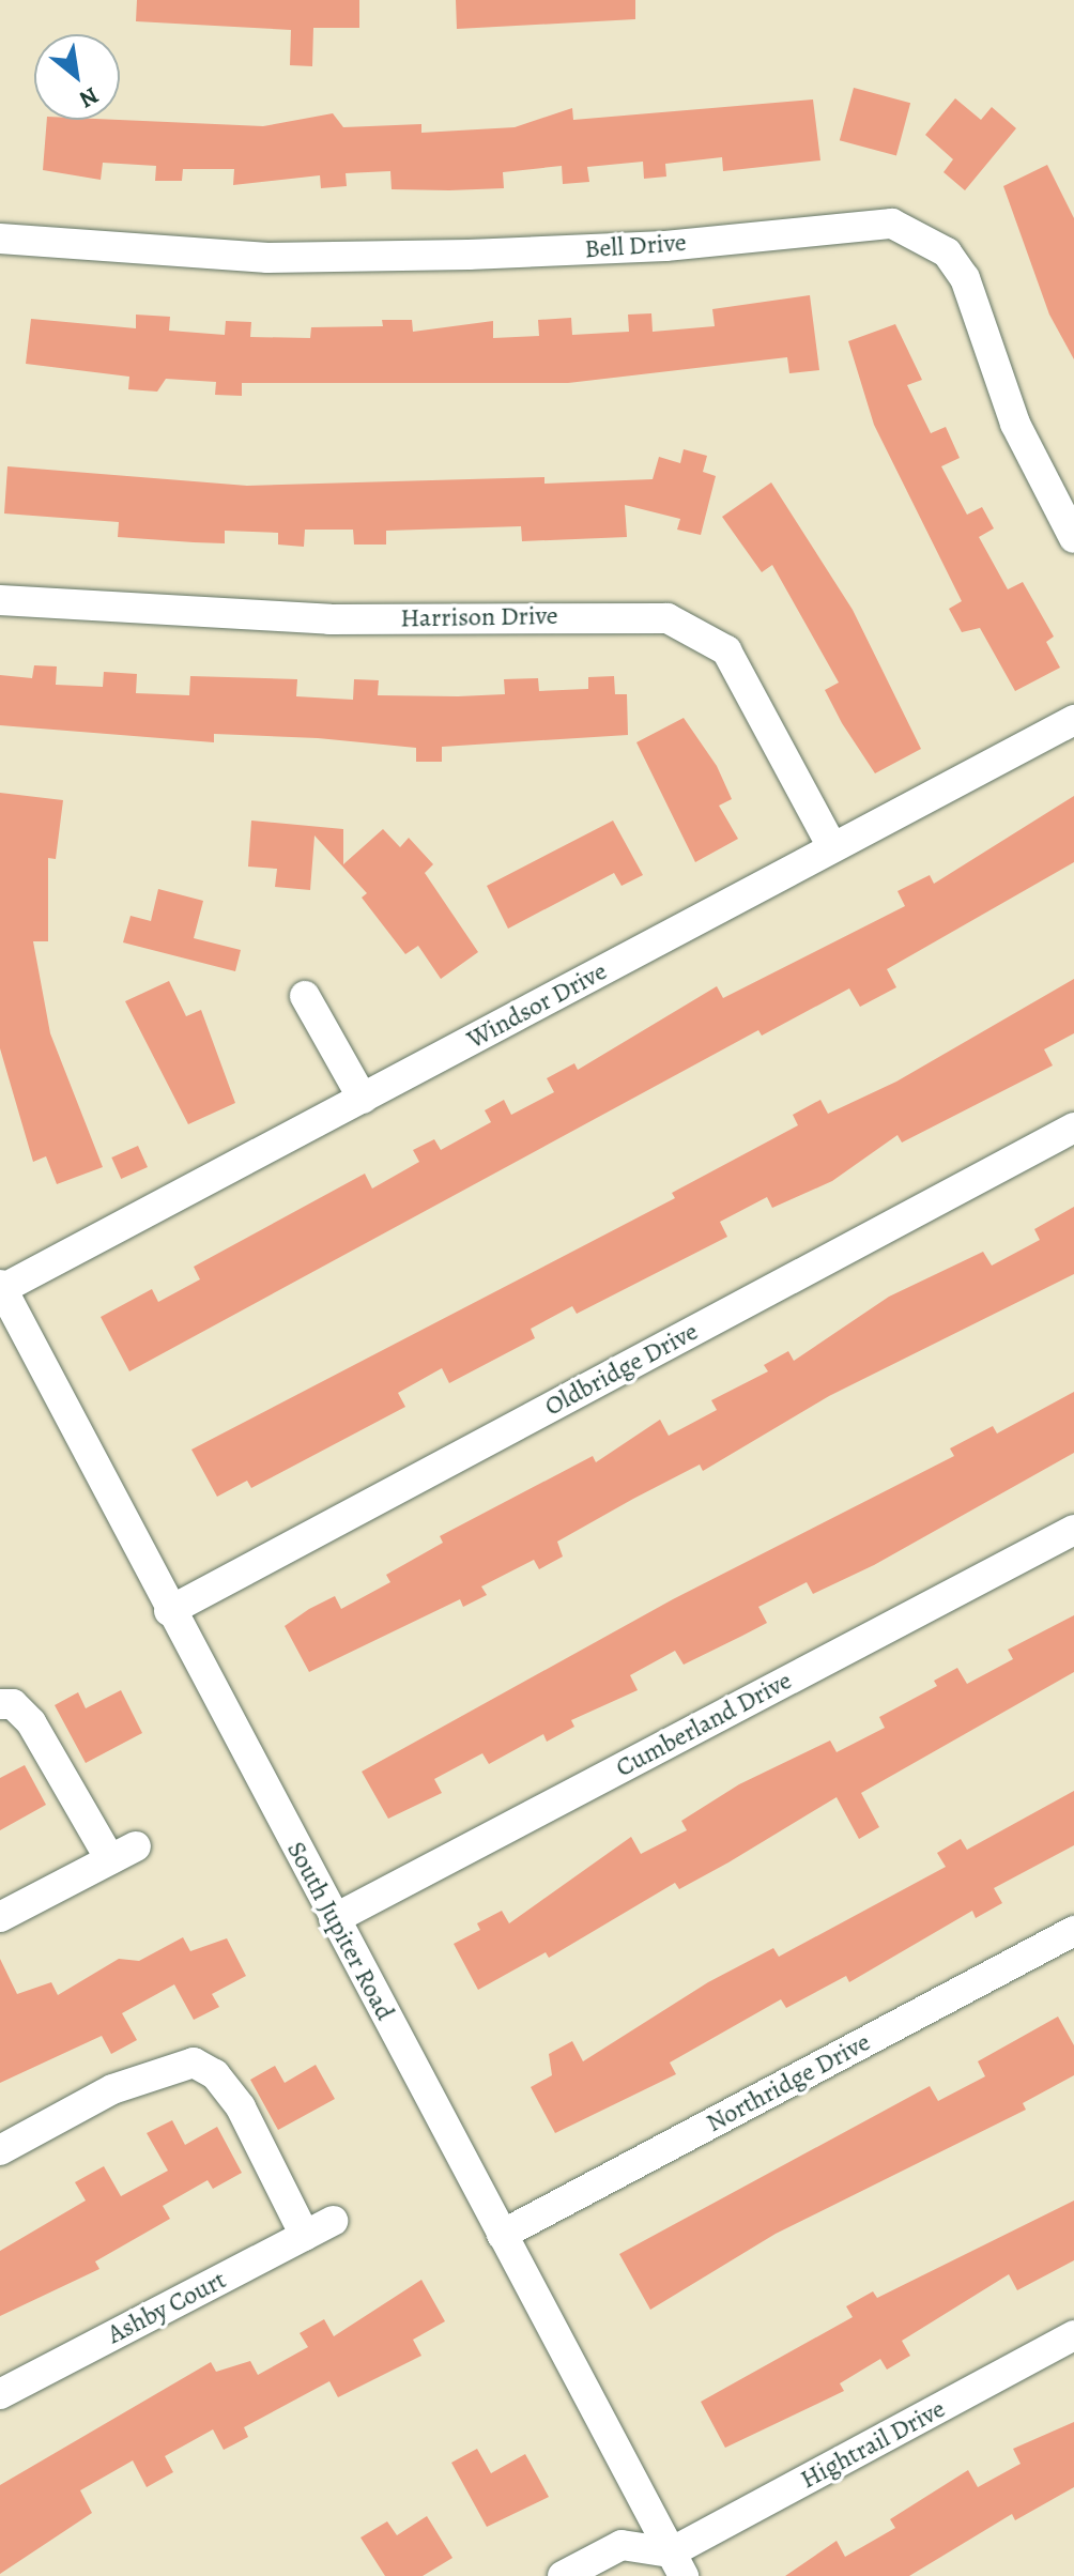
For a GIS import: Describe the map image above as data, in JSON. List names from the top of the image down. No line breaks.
{"streets":{"street":["Bell Drive","Harrison Drive","Windsor Drive","Oldbridge Drive","Cumberland Drive","South Jupiter Road","Northridge Drive","Ashby Court","Hightrail Drive"]},"crossings":[["Harrison Drive","Windsor Drive"],["Windsor Drive","South Jupiter Road"],["Oldbridge Drive","South Jupiter Road"],["Cumberland Drive","South Jupiter Road"],["South Jupiter Road","Northridge Drive"],["South Jupiter Road","Hightrail Drive"]],"north":"bottom right"}
